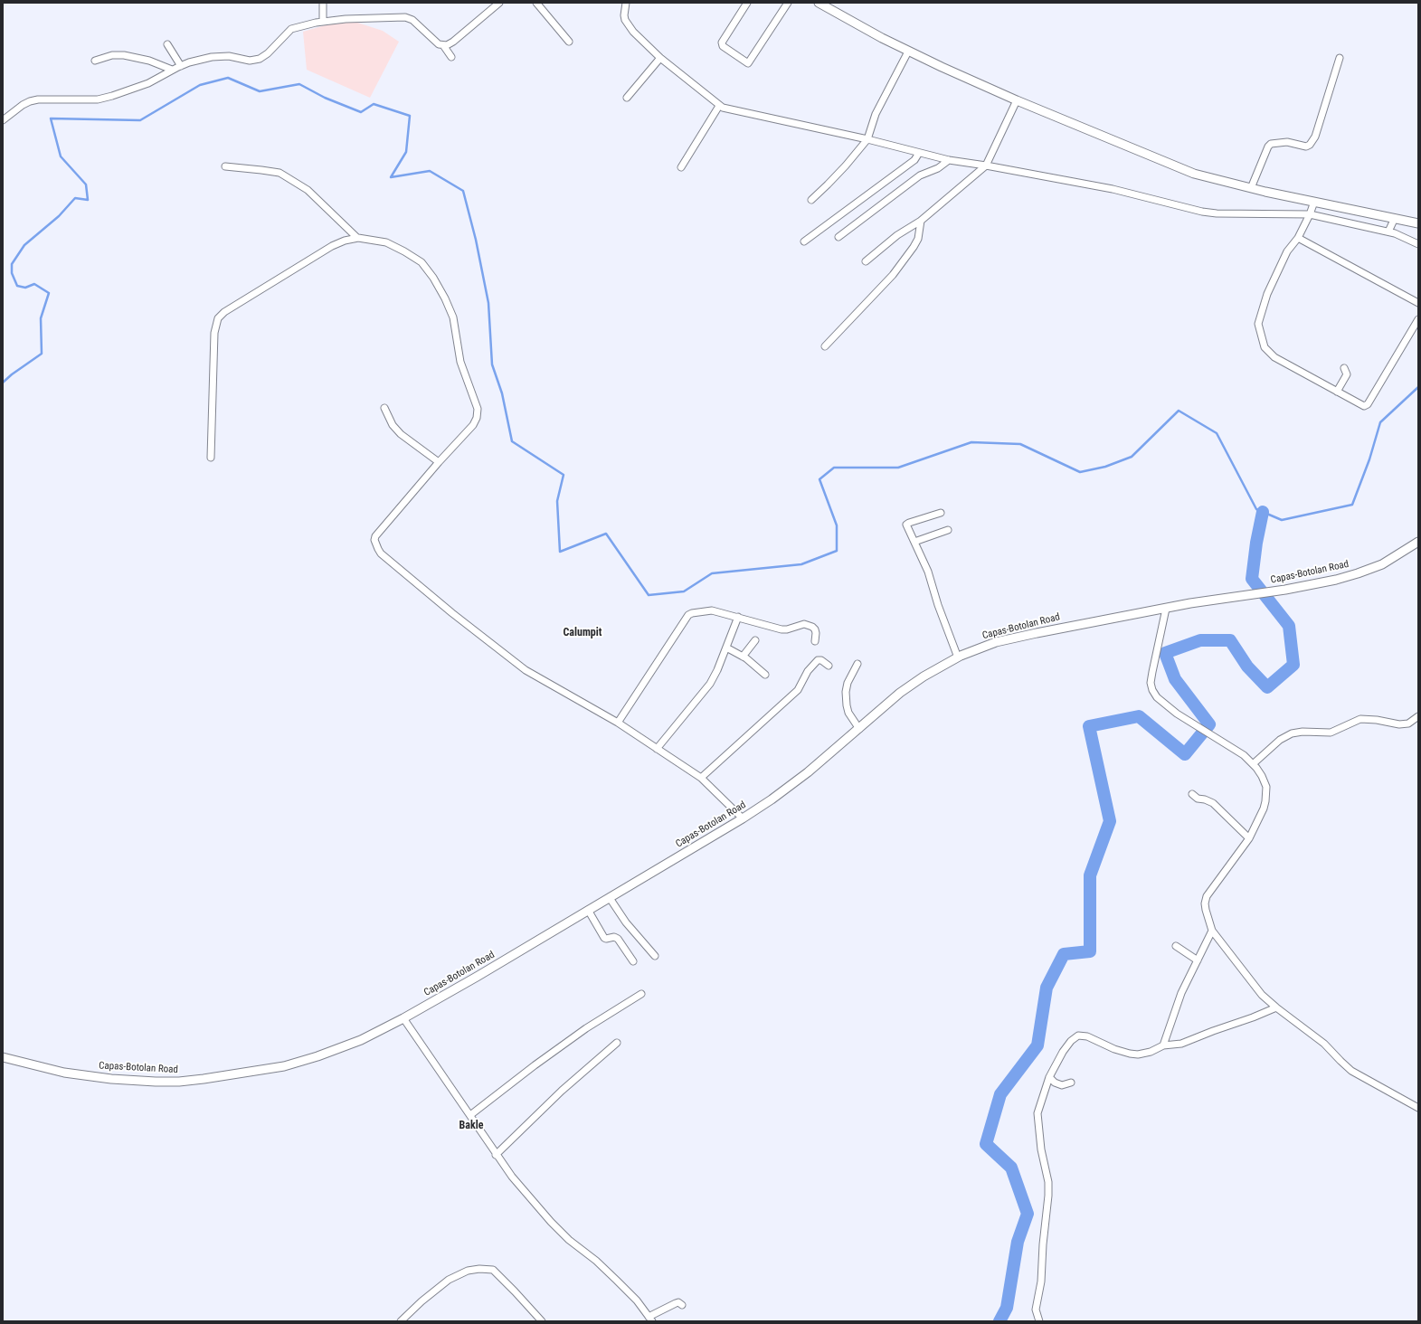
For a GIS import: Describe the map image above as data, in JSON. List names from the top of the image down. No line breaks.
{"streets":{"main road":["Capas-Botolan Road"]},"districts":["Calumpit","Bakle"]}
